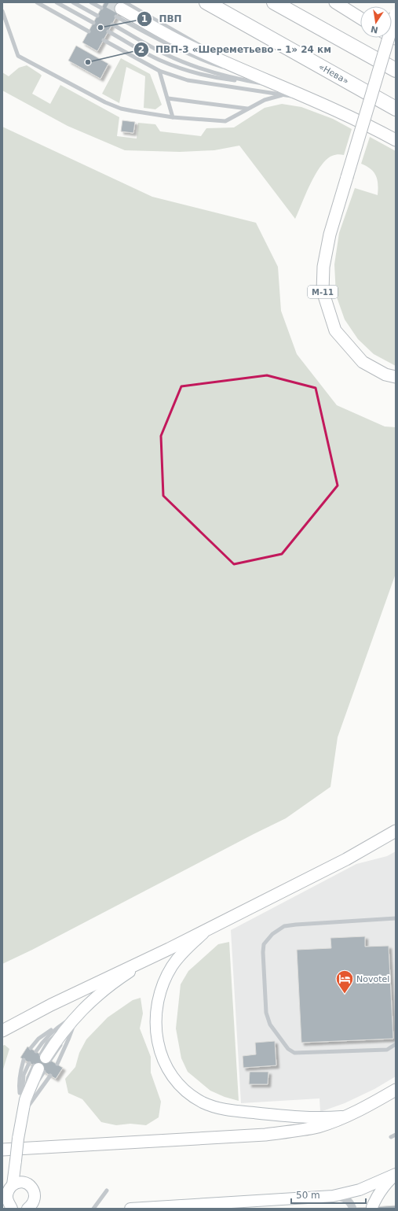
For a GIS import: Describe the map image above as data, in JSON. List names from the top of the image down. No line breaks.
{"streets":{"highway":["«Нева»"],"main road":["М-11"]},"places":{"other":["ПВП","ПВП-3 «Шереметьево – 1» 24 км"],"hotel":["Novotel"]},"scale_bar":"50 m","north":"bottom"}
